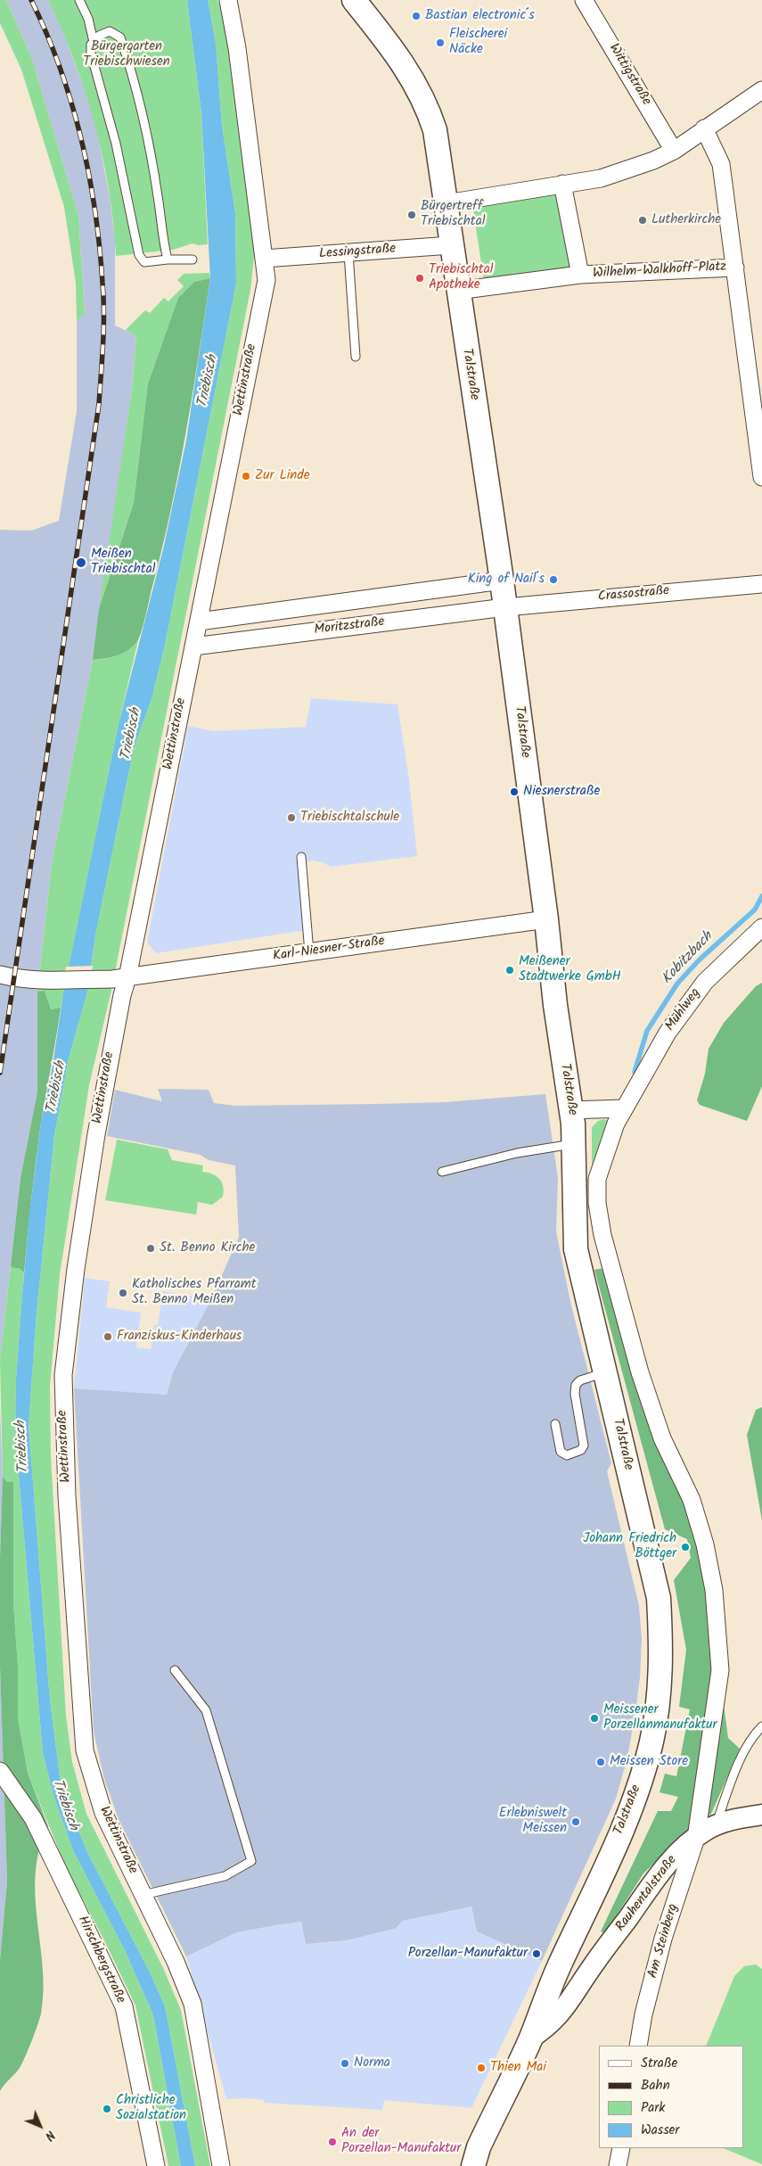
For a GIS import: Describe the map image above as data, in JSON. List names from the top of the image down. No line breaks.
{"streets":{"main road":["Talstraße"],"street":["Wittigstraße","Lessingstraße","Wilhelm-Walkhoff-Platz","Wettinstraße","Crassostraße","Moritzstraße","Karl-Niesner-Straße","Mühlweg","Rauhentalstraße","Am Steinberg","Hirschbergstraße"]},"crossings":[["Lessingstraße","Talstraße"],["Lessingstraße","Wettinstraße"],["Wilhelm-Walkhoff-Platz","Talstraße"],["Talstraße","Crassostraße"],["Talstraße","Moritzstraße"],["Talstraße","Karl-Niesner-Straße"],["Talstraße","Rauhentalstraße"],["Wettinstraße","Moritzstraße"],["Wettinstraße","Karl-Niesner-Straße"],["Crassostraße","Moritzstraße"],["Mühlweg","Rauhentalstraße"],["Mühlweg","Am Steinberg"],["Rauhentalstraße","Am Steinberg"]],"water":["Triebisch","Kobitzbach"],"parks":["Bürgergarten Triebischwiesen"],"places":["Bastian electronic´s","Fleischerei Näcke","Bürgertreff Triebischtal","Lutherkirche","Triebischtal Apotheke","Zur Linde","Meißen Triebischtal","King of Nail´s","Niesnerstraße","Triebischtalschule","Meißener Stadtwerke GmbH","St. Benno Kirche","Katholisches Pfarramt St. Benno Meißen","Franziskus-Kinderhaus","Johann Friedrich Böttger","Meissener Porzellanmanufaktur","Meissen Store","Erlebniswelt Meissen","Porzellan-Manufaktur","Norma","Thien Mai","Christliche Sozialstation","An der Porzellan-Manufaktur"],"legend":["Straße","Bahn","Park","Wasser"],"north":"bottom right"}
